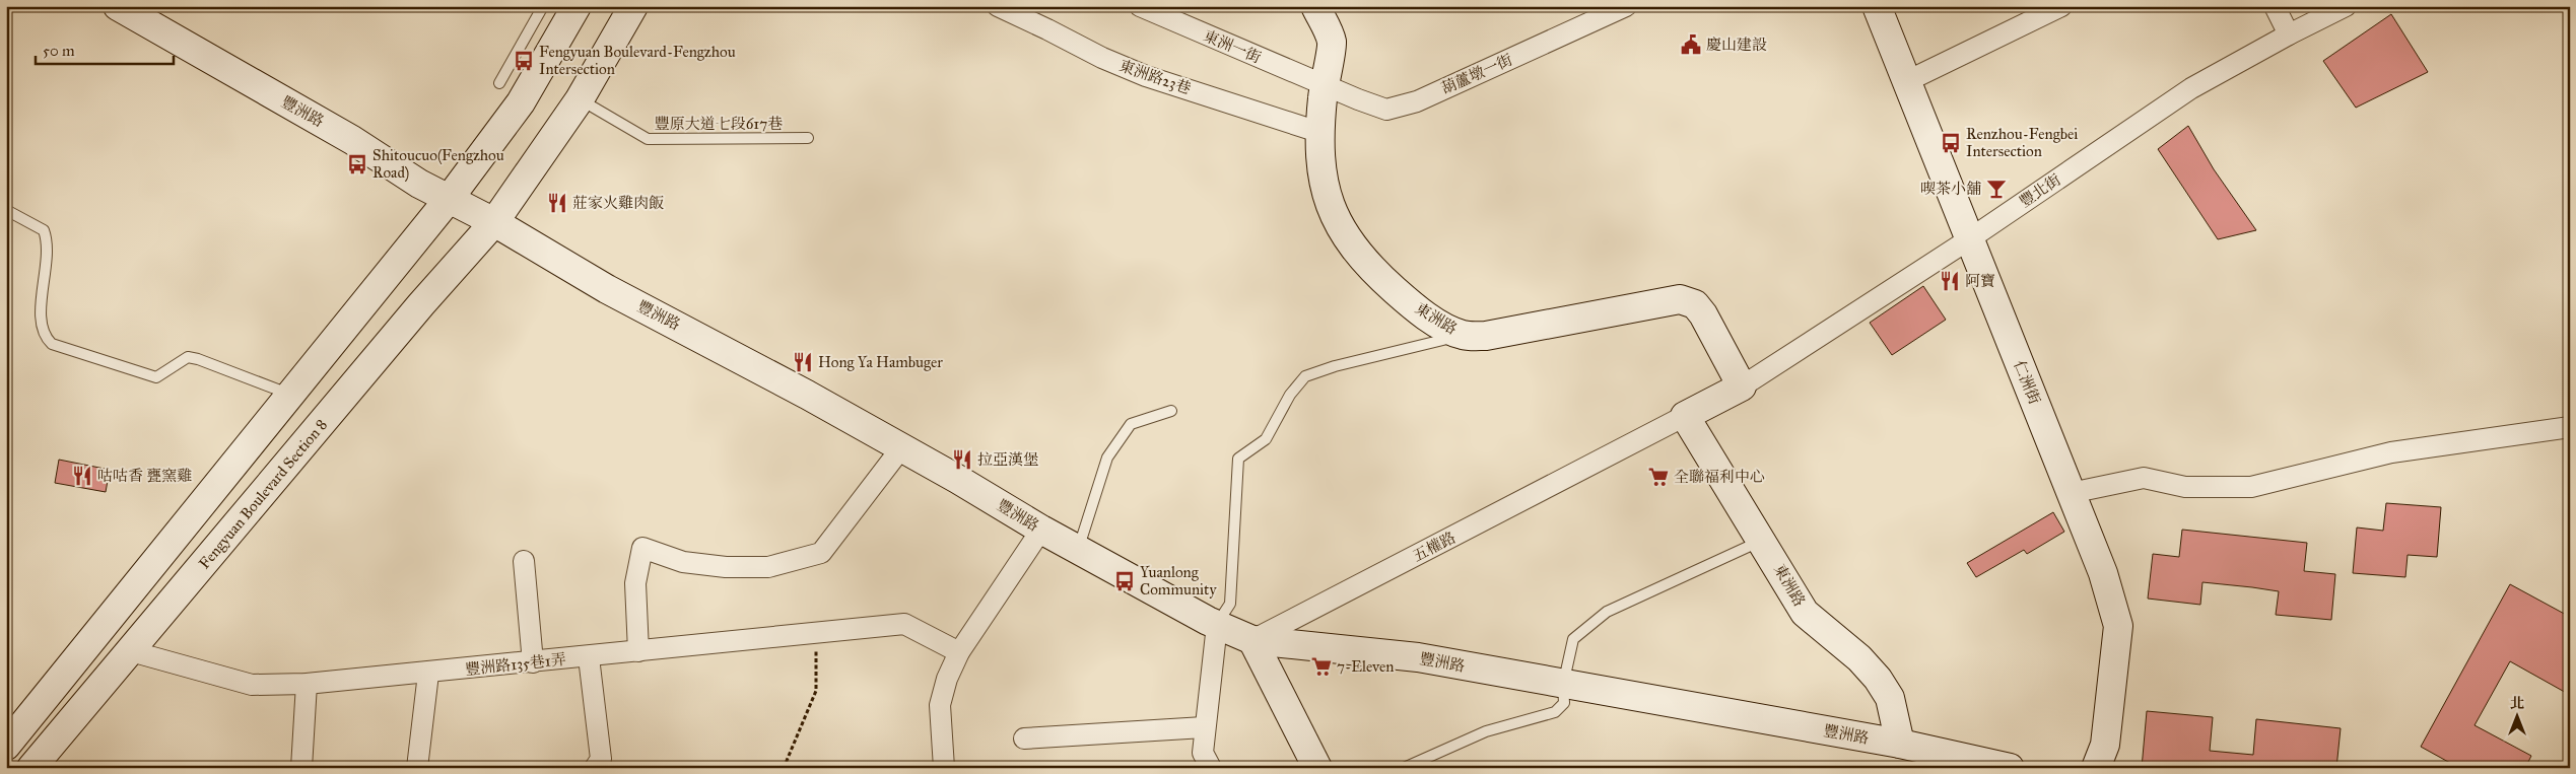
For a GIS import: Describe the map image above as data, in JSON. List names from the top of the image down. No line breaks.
{"streets":{"street":["東洲一街","葫蘆墩一街","東洲路23巷","豐洲路","豐北街","東洲路","仁洲街","Fengyuan Boulevard Section 8","五權路","豐洲路135巷1弄"],"lane":["豐原大道七段617巷"]},"crossings":[["東洲一街","葫蘆墩一街"],["東洲一街","東洲路"],["葫蘆墩一街","東洲路"],["東洲路23巷","東洲路"],["豐洲路","東洲路"],["豐洲路","Fengyuan Boulevard Section 8"],["豐洲路","五權路"],["豐原大道七段617巷","Fengyuan Boulevard Section 8"],["豐北街","東洲路"],["豐北街","仁洲街"],["豐北街","五權路"],["東洲路","五權路"],["Fengyuan Boulevard Section 8","豐洲路135巷1弄"]],"places":{"public building":["慶山建設"],"bus stop":["Fengyuan Boulevard-Fengzhou Intersection","Renzhou-Fengbei Intersection","Shitoucuo(Fengzhou Road)","Yuanlong Community"],"bar":["喫茶小舖"],"restaurant":["莊家火雞肉飯","阿寶","Hong Ya Hambuger","拉亞漢堡","咕咕香 甕窯雞"],"supermarket":["全聯福利中心","7-Eleven"]},"scale_bar":"50 m","north":"top"}
